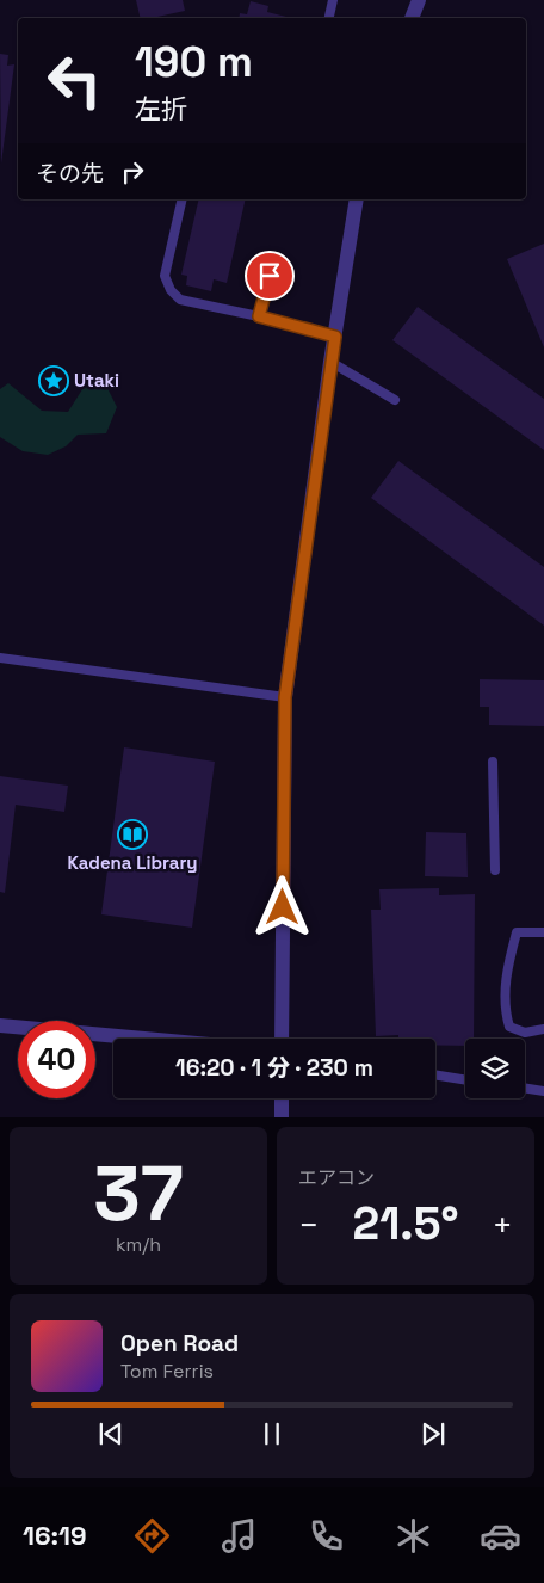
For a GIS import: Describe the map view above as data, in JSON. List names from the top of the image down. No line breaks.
{"places":{"place":["Utaki"],"library":["Kadena Library"]},"page":{"turn":["190 m","左折"],"then":"その先","limit":"40","trip":"16:20 · 1 分 · 230 m","tile":[["37","km/h"],"エアコン"],"heat":["−","21.5°","+"],"song":["Open Road","Tom Ferris"],"tabs":"16:19"}}
